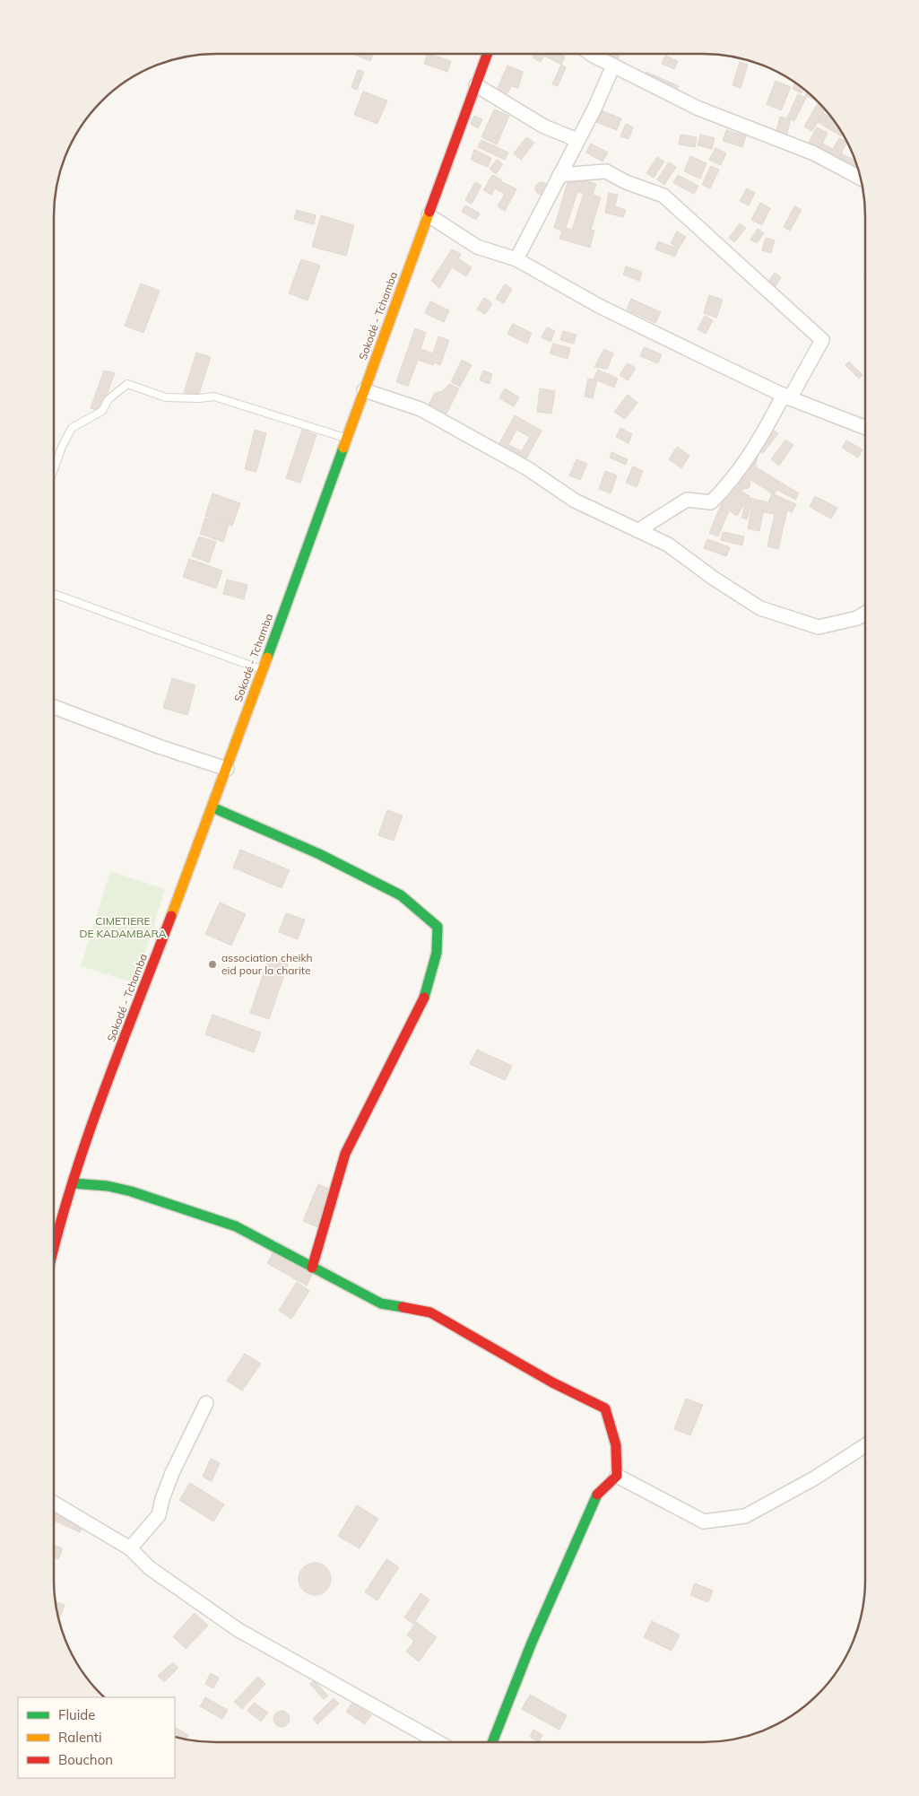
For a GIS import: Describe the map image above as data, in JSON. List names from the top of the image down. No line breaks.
{"streets":{"street":["Sokodé - Tchamba"]},"parks":["CIMETIERE DE KADAMBARA"],"places":["association cheikh eid pour la charite"],"legend":["Fluide","Ralenti","Bouchon"]}
